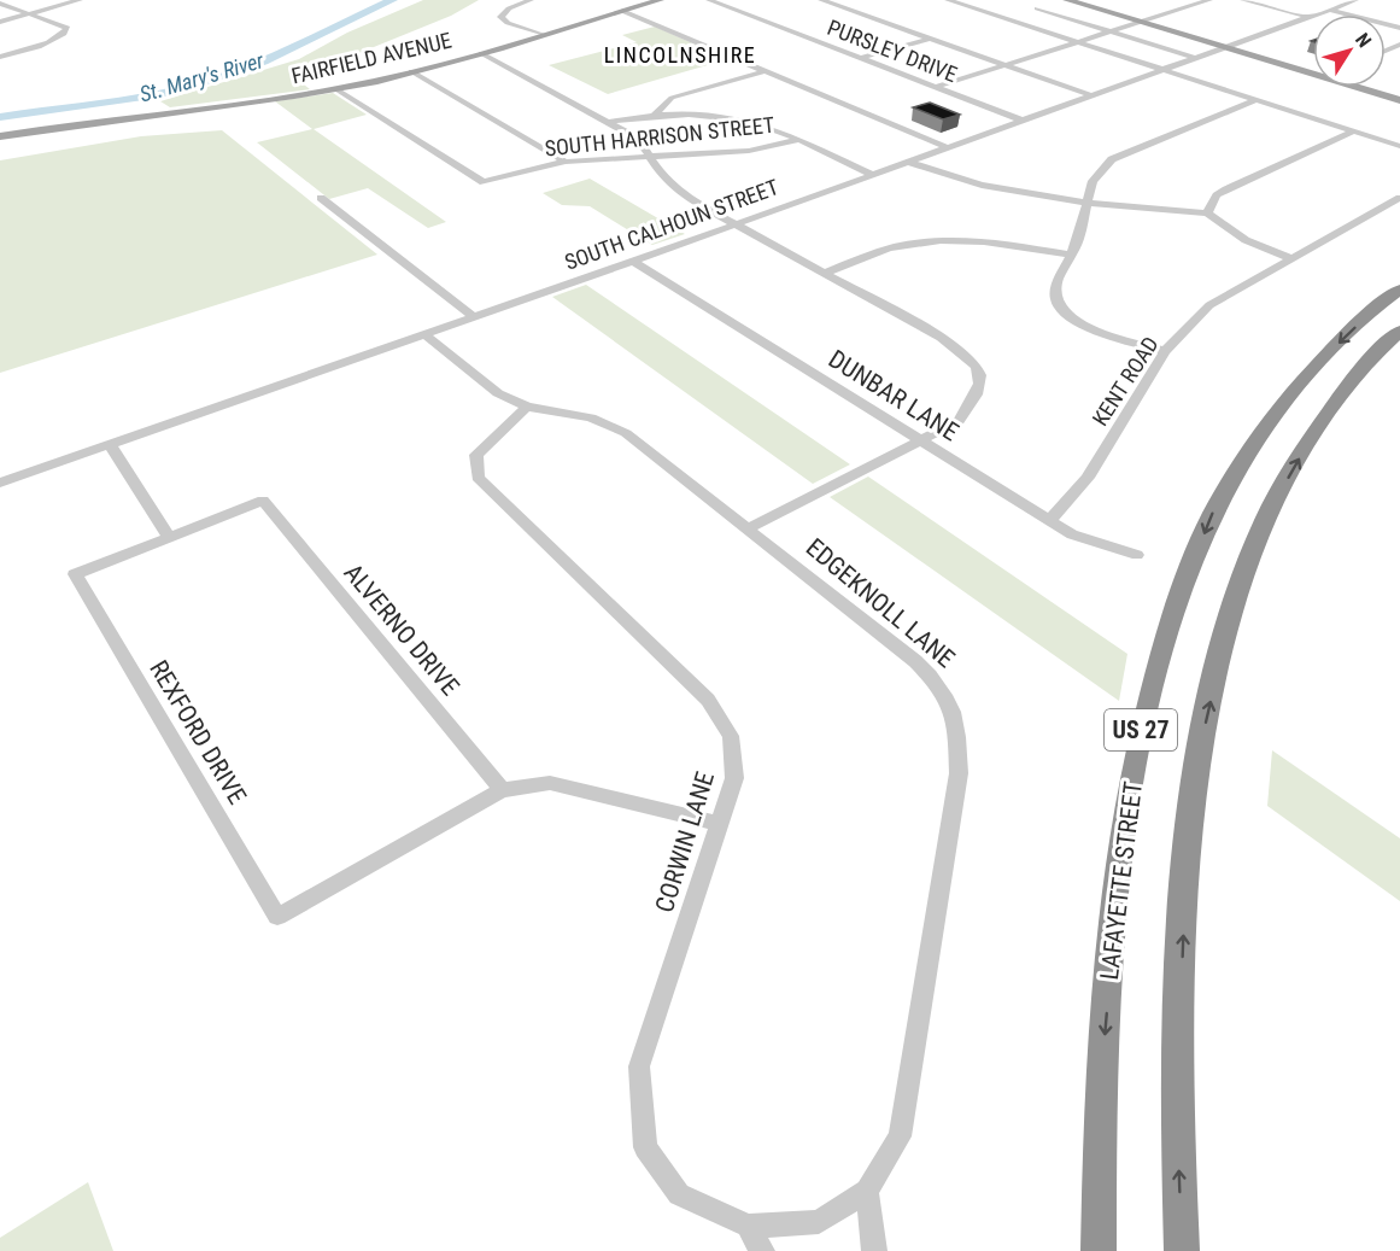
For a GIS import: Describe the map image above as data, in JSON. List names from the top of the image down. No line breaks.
{"streets":{"highway":["US 27","LAFAYETTE STREET"],"main road":["FAIRFIELD AVENUE"],"street":["PURSLEY DRIVE","SOUTH HARRISON STREET","SOUTH CALHOUN STREET","KENT ROAD","DUNBAR LANE","EDGEKNOLL LANE","ALVERNO DRIVE","REXFORD DRIVE","CORWIN LANE"]},"crossings":[["PURSLEY DRIVE","SOUTH CALHOUN STREET"],["FAIRFIELD AVENUE","SOUTH HARRISON STREET"],["SOUTH CALHOUN STREET","DUNBAR LANE"],["SOUTH CALHOUN STREET","EDGEKNOLL LANE"],["KENT ROAD","DUNBAR LANE"],["EDGEKNOLL LANE","CORWIN LANE"],["ALVERNO DRIVE","REXFORD DRIVE"]],"districts":["LINCOLNSHIRE"],"water":["St. Mary's River"],"north":"top right"}
